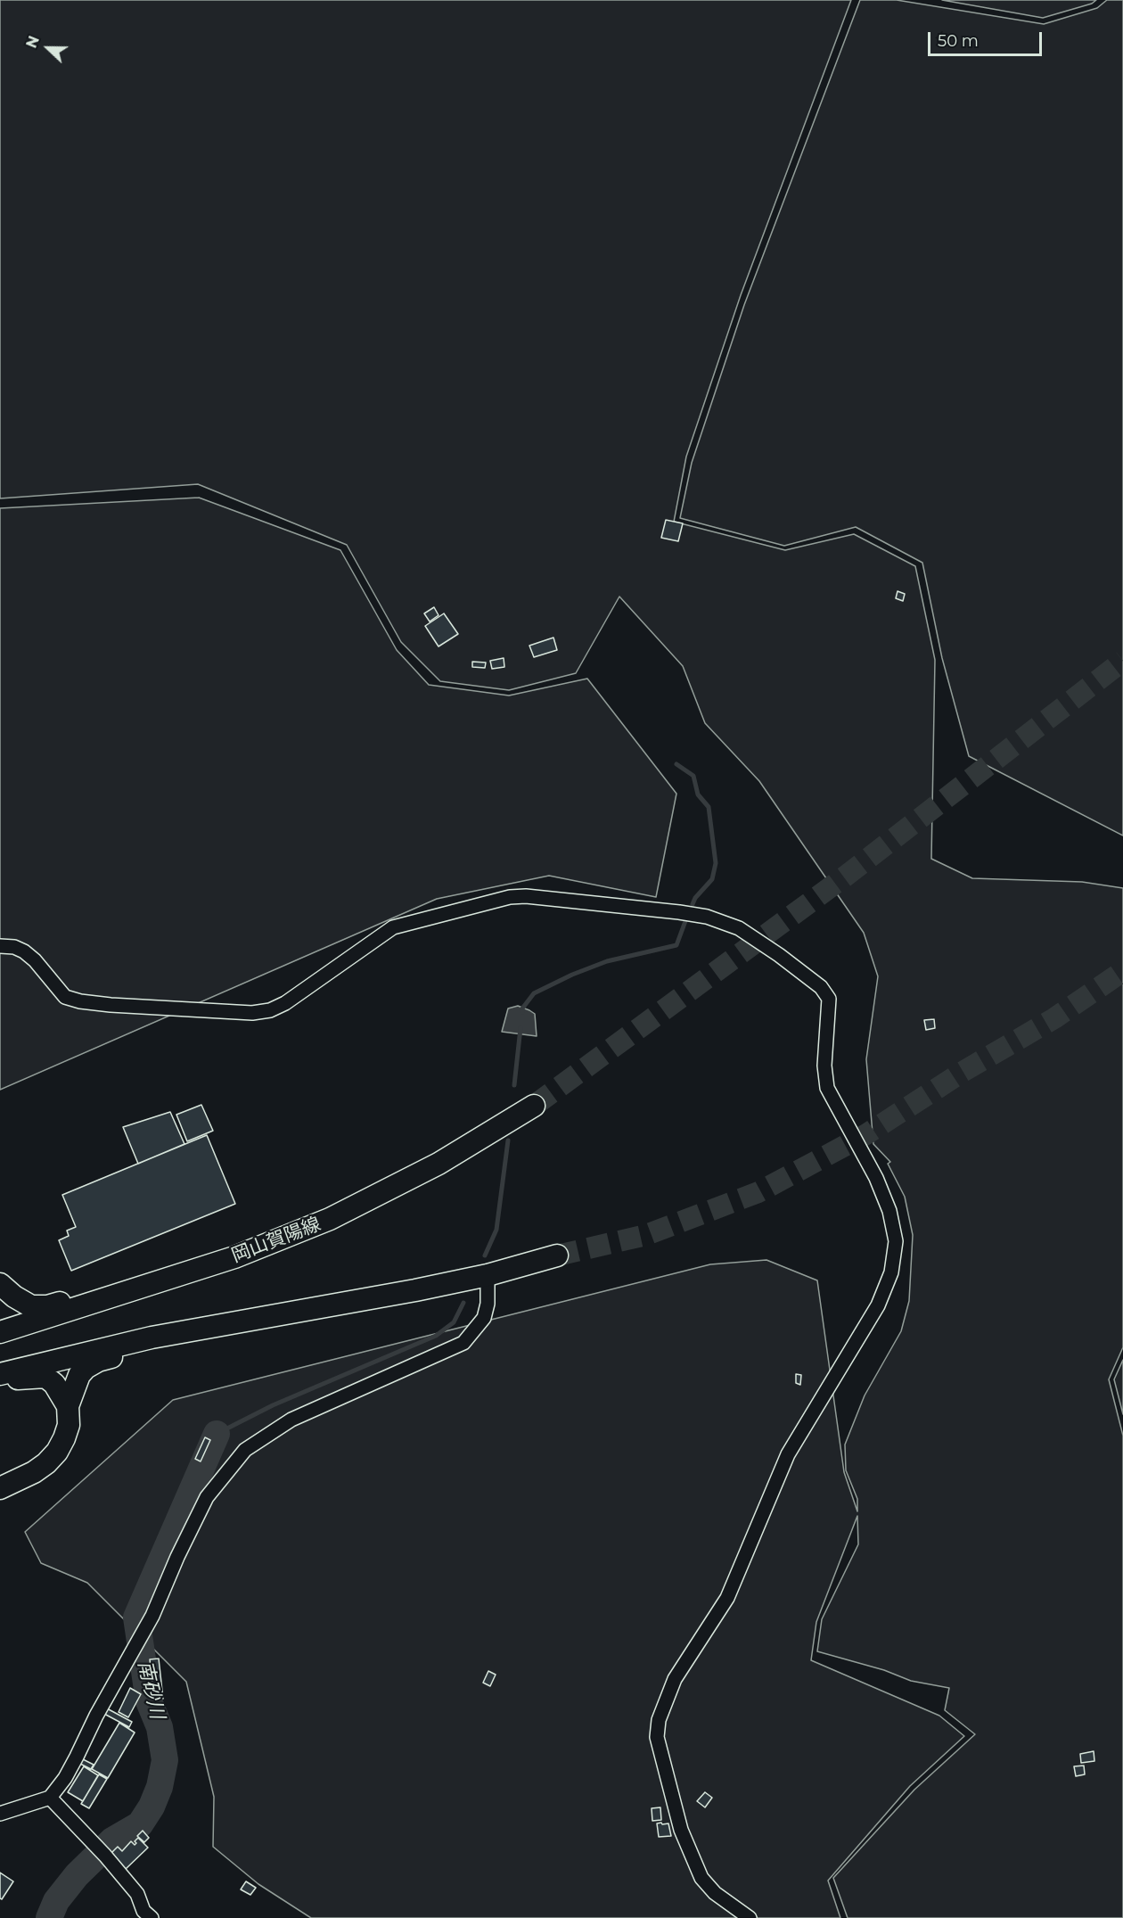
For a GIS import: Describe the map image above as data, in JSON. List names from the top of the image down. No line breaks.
{"streets":{"main road":["岡山賀陽線"]},"water":["南砂川"],"scale_bar":"50 m","north":"left"}
